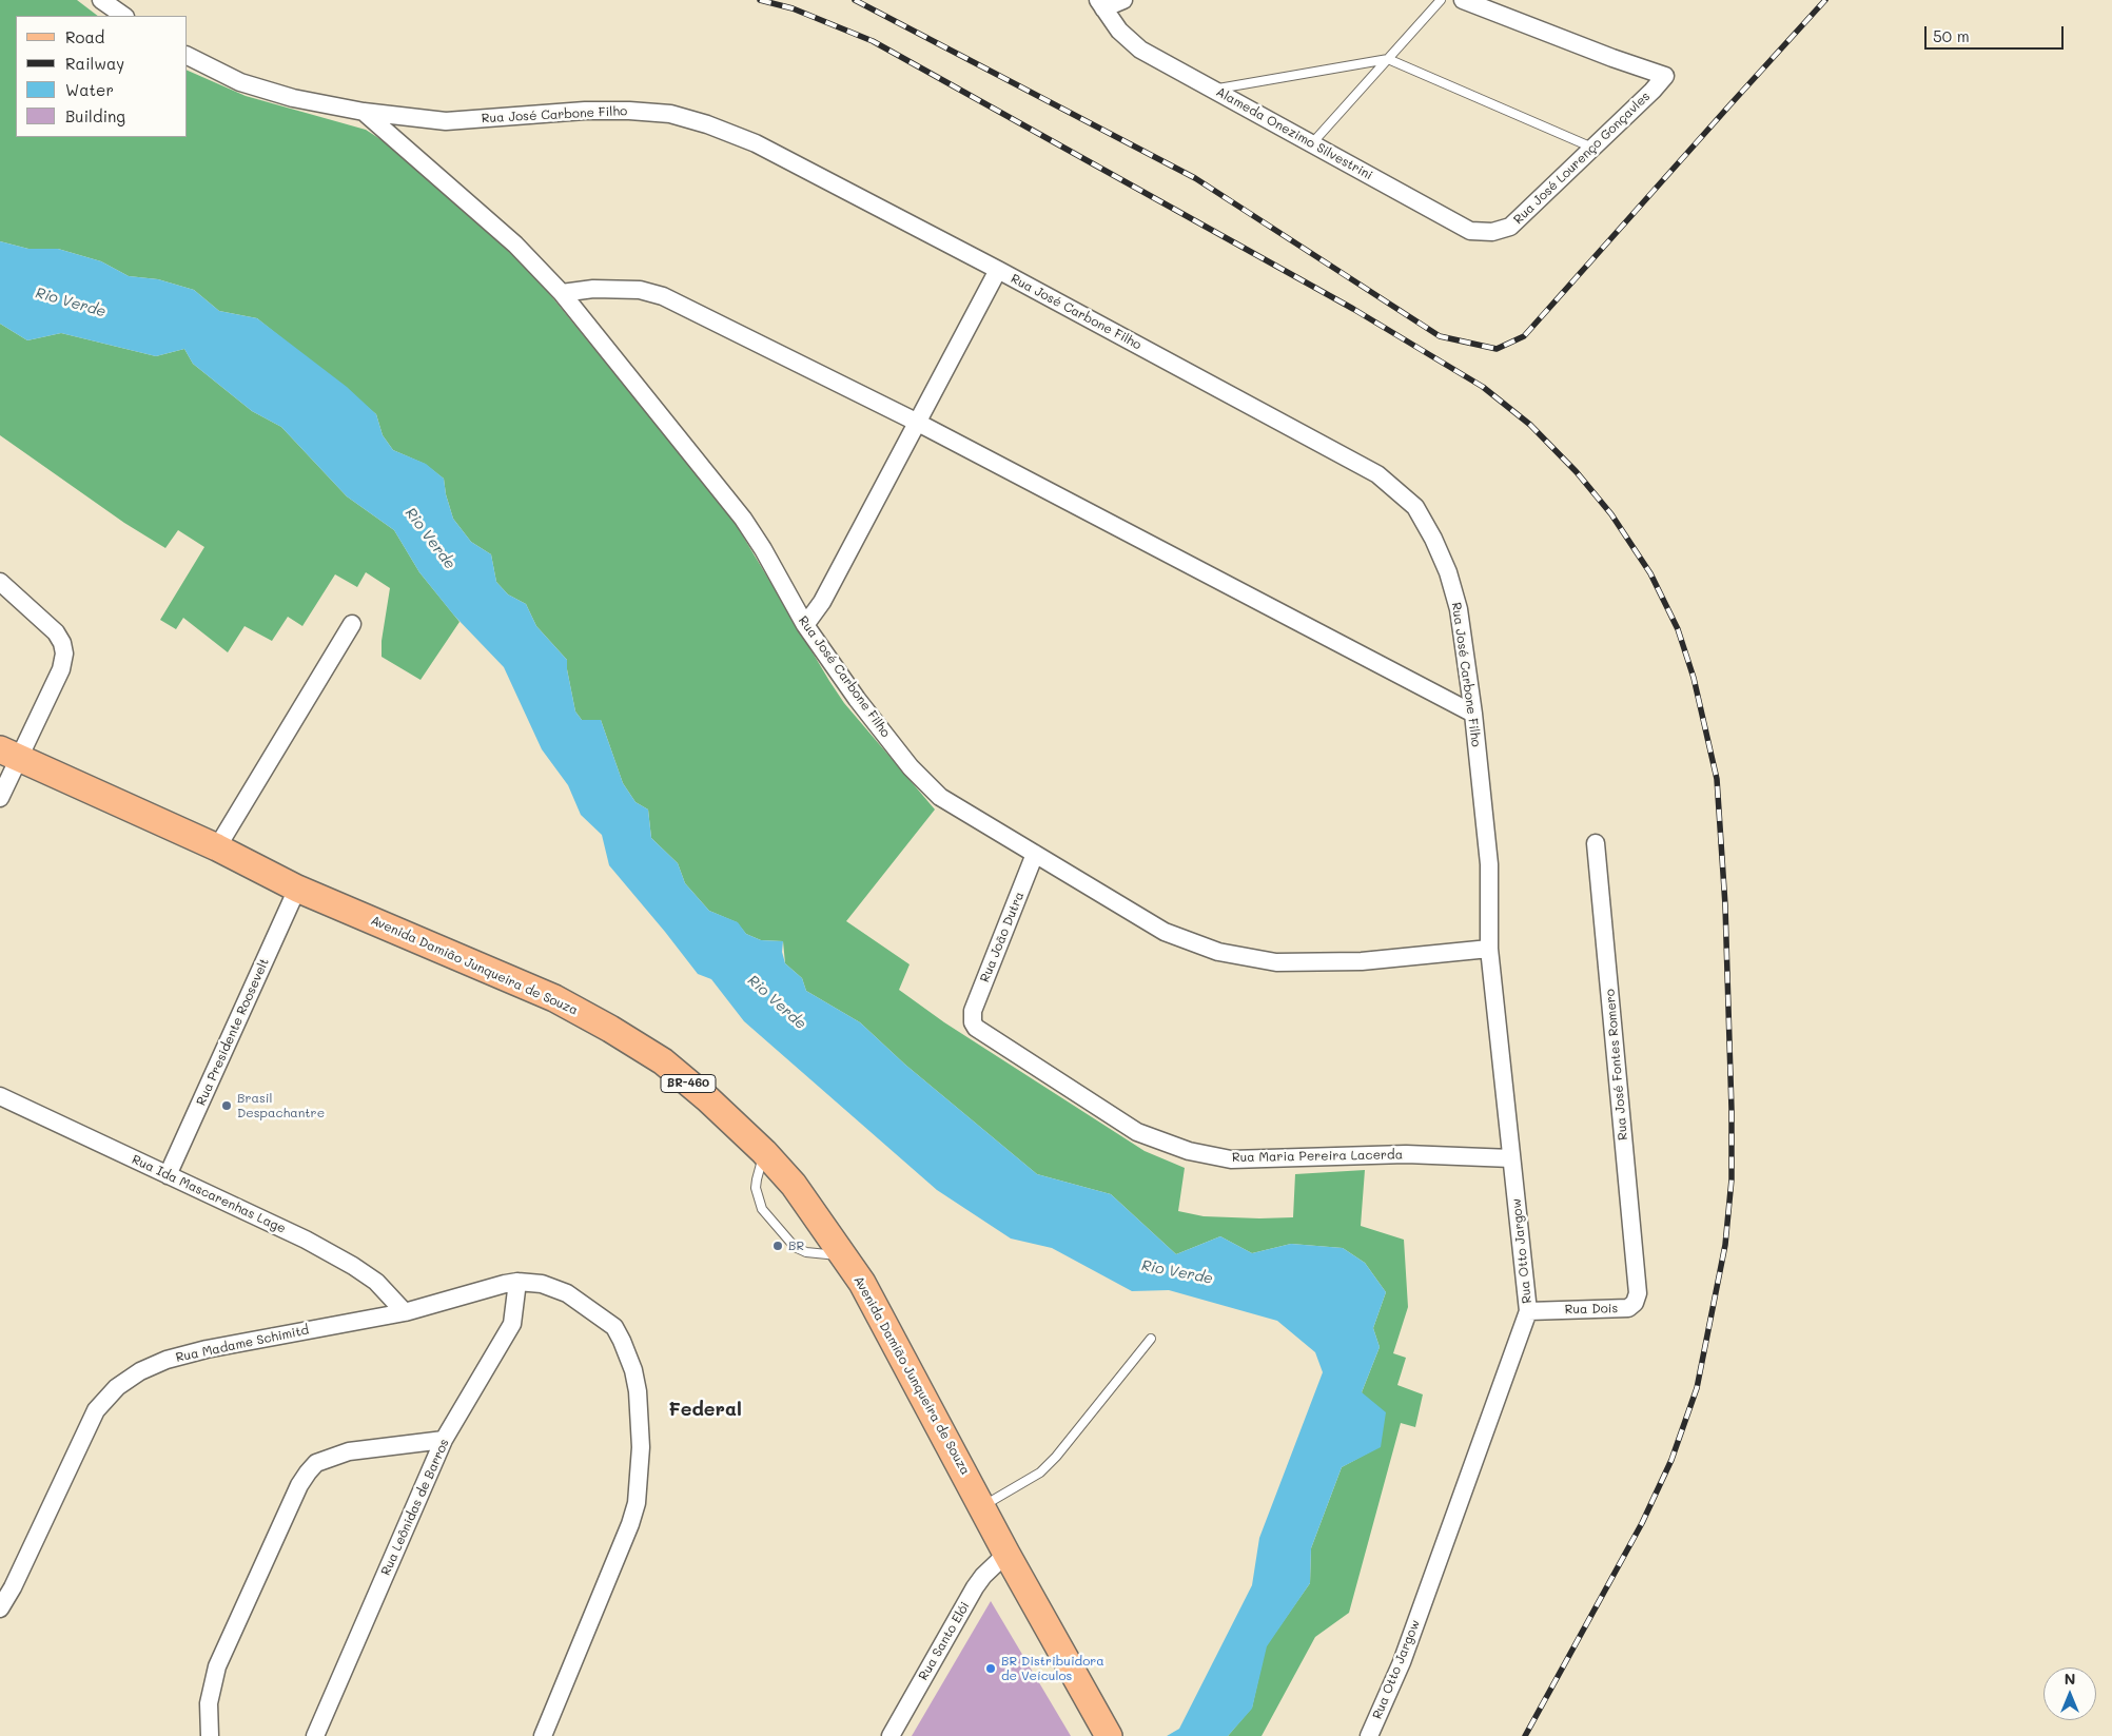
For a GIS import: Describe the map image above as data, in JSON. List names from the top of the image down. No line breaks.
{"streets":{"main road":["Avenida Damião Junqueira de Souza","BR-460"],"street":["Rua José Carbone Filho","Alameda Onezimo Silvestrini","Rua José Lourenço Gonçavles","Rua João Dutra","Rua Presidente Roosevelt","Rua José Fontes Romero","Rua Maria Pereira Lacerda","Rua Ida Mascarenhas Lage","Rua Otto Jargow","Rua Dois","Rua Madame Schimitd","Rua Leônidas de Barros","Rua Santo Elói"]},"crossings":[["Rua José Carbone Filho","Rua João Dutra"],["Rua José Carbone Filho","Rua Otto Jargow"],["Alameda Onezimo Silvestrini","Rua José Lourenço Gonçavles"],["Rua João Dutra","Rua Maria Pereira Lacerda"],["Avenida Damião Junqueira de Souza","Rua Presidente Roosevelt"],["Avenida Damião Junqueira de Souza","Rua Santo Elói"],["Rua Presidente Roosevelt","Rua Ida Mascarenhas Lage"],["Rua José Fontes Romero","Rua Dois"],["Rua Maria Pereira Lacerda","Rua Otto Jargow"],["Rua Ida Mascarenhas Lage","Rua Madame Schimitd"],["Rua Otto Jargow","Rua Dois"],["Rua Madame Schimitd","Rua Leônidas de Barros"]],"districts":["Federal"],"water":["Rio Verde"],"places":["Brasil Despachantre","BR","BR Distribuidora de Veículos"],"legend":["Road","Railway","Water","Building"],"scale_bar":"50 m","north":"top"}
